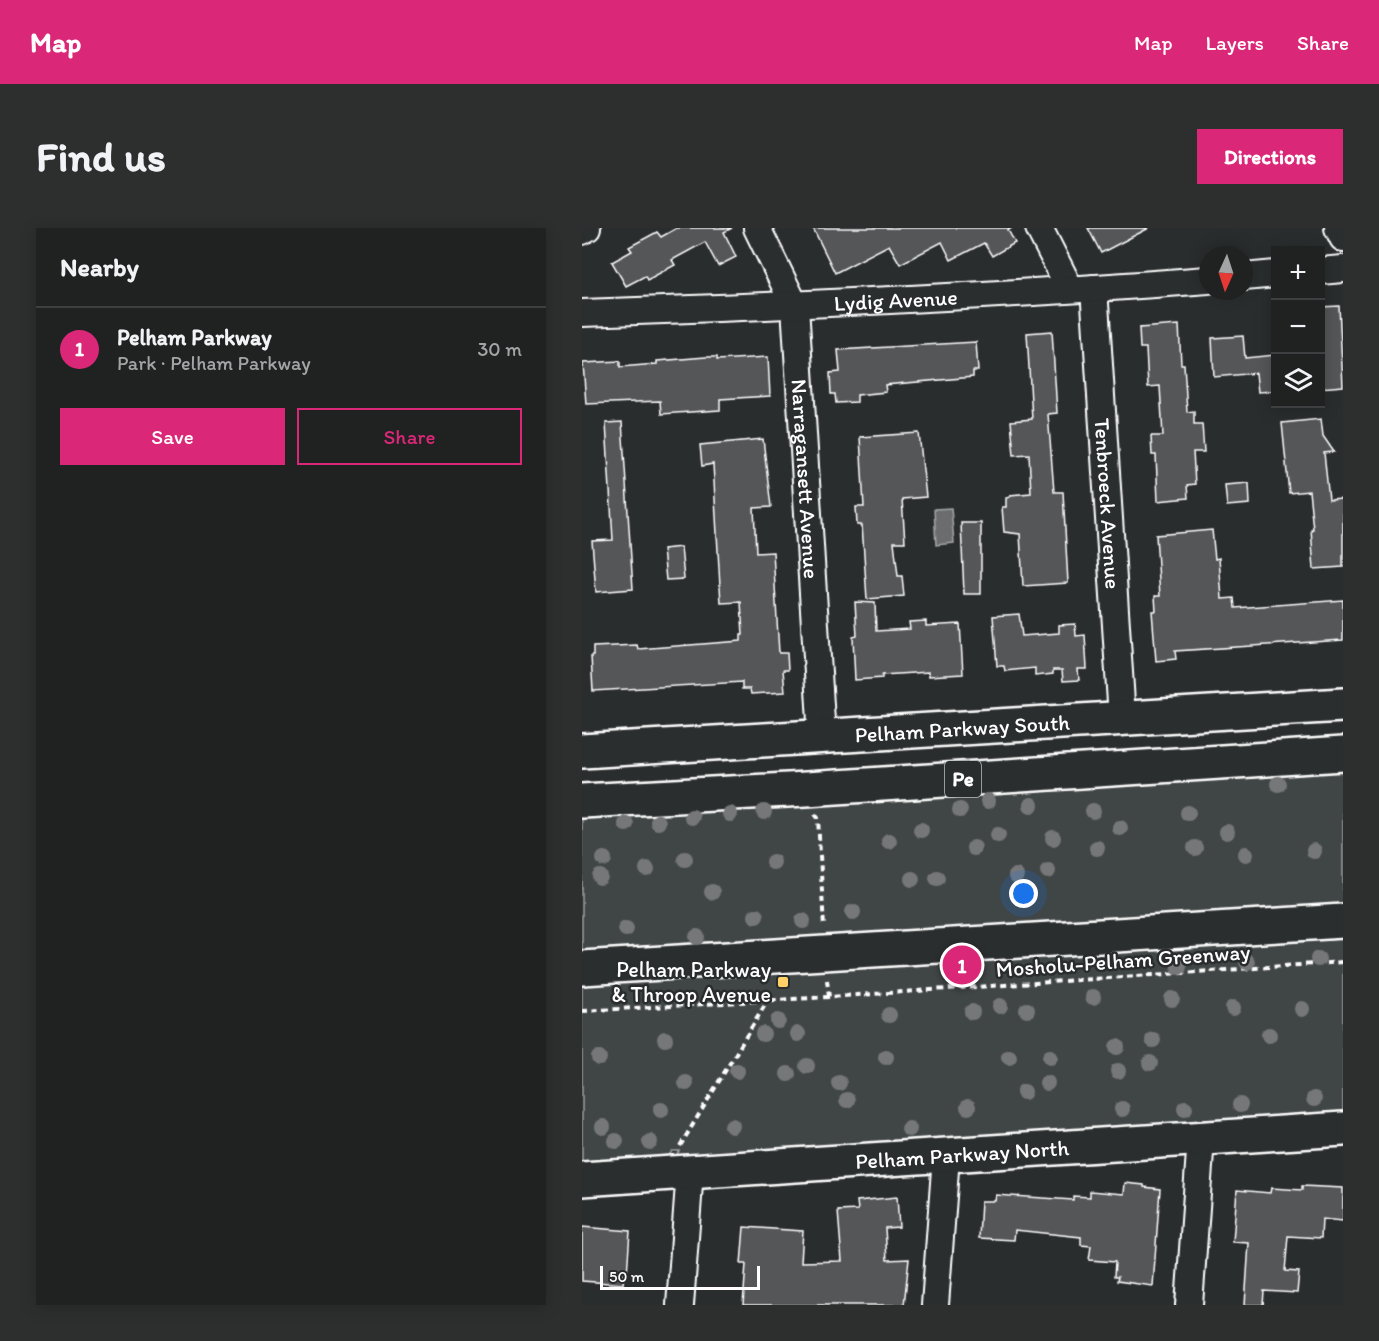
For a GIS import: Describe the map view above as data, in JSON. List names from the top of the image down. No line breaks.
{"streets":{"street":["Lydig Avenue","Narragansett Avenue","Tenbroeck Avenue","Pelham Parkway South","Pe","Pelham Parkway North"],"path":["Mosholu-Pelham Greenway"]},"crossings":[["Lydig Avenue","Narragansett Avenue"],["Lydig Avenue","Tenbroeck Avenue"],["Narragansett Avenue","Pelham Parkway South"],["Tenbroeck Avenue","Pelham Parkway South"]],"places":{"transit":["Pelham Parkway & Throop Avenue"]},"scale_bar":"50 m","north":"bottom","page":{"header":"Map","nav":["Map","Layers","Share"],"buttons":["Directions",["Save","Share"]],"title":"Find us","heading":"Nearby","map_buttons":["+","−"],"list":[{"mark":"1","name":"Pelham Parkway","note":"Park · Pelham Parkway","value":"30 m"}],"pins":"1","scale":"50 m"}}
